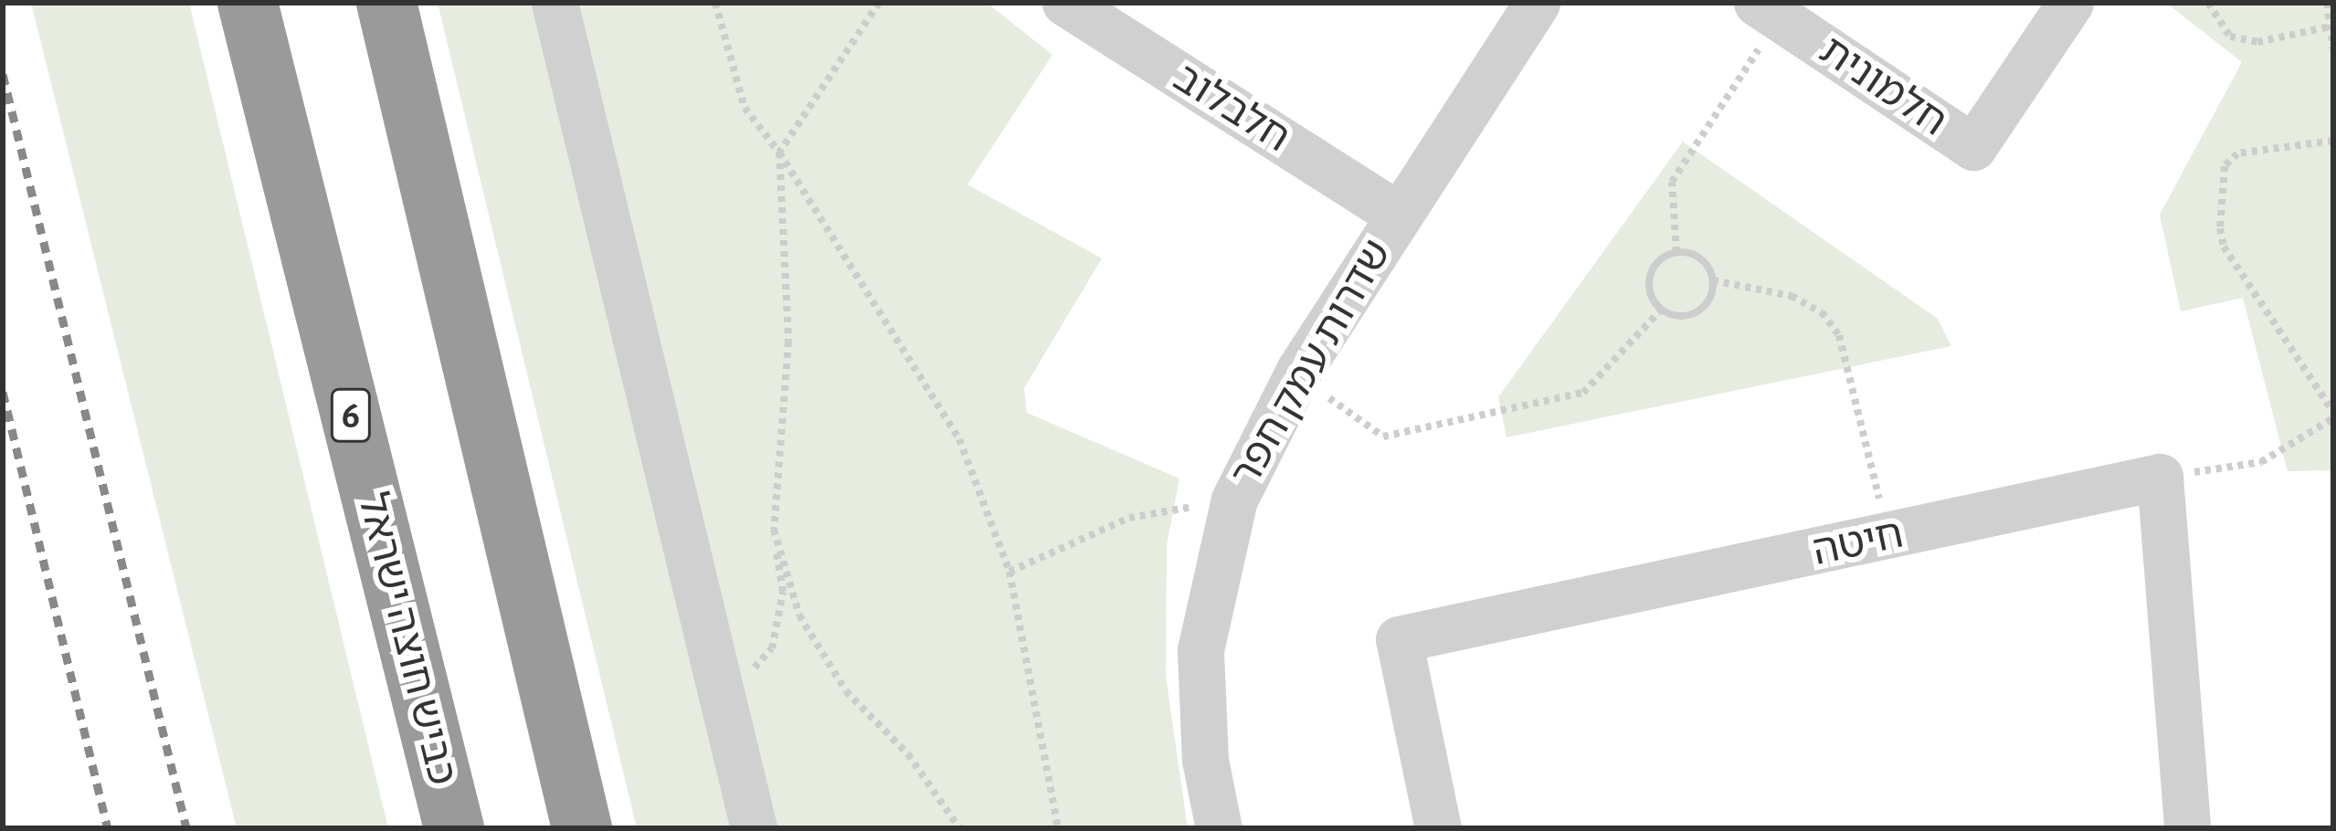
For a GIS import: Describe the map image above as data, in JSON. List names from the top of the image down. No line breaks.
{"streets":{"highway":["6","כביש חוצה ישראל"],"street":["חלמונית","חלבלוב","שדרות עמק חפר","חיטה"]},"crossings":[["חלבלוב","שדרות עמק חפר"]]}
